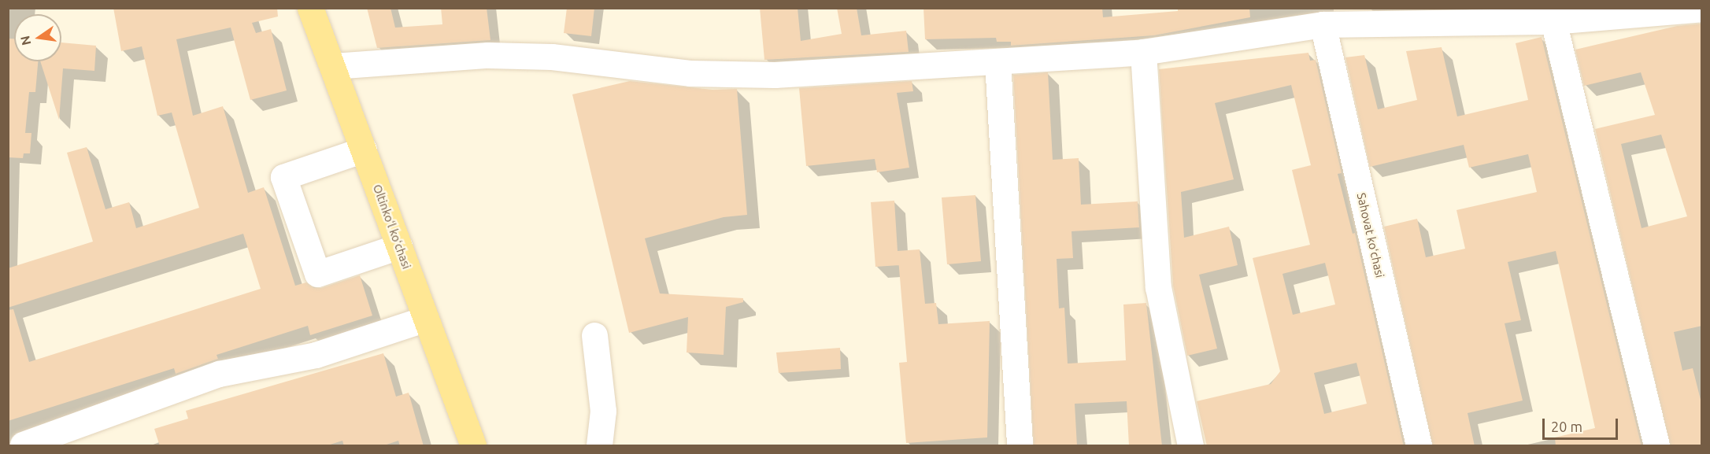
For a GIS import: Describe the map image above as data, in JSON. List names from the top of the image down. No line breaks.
{"streets":{"main road":["Oltinkoʻl koʻchasi"],"street":["Sahovat koʻchasi"]},"scale_bar":"20 m","north":"left"}
